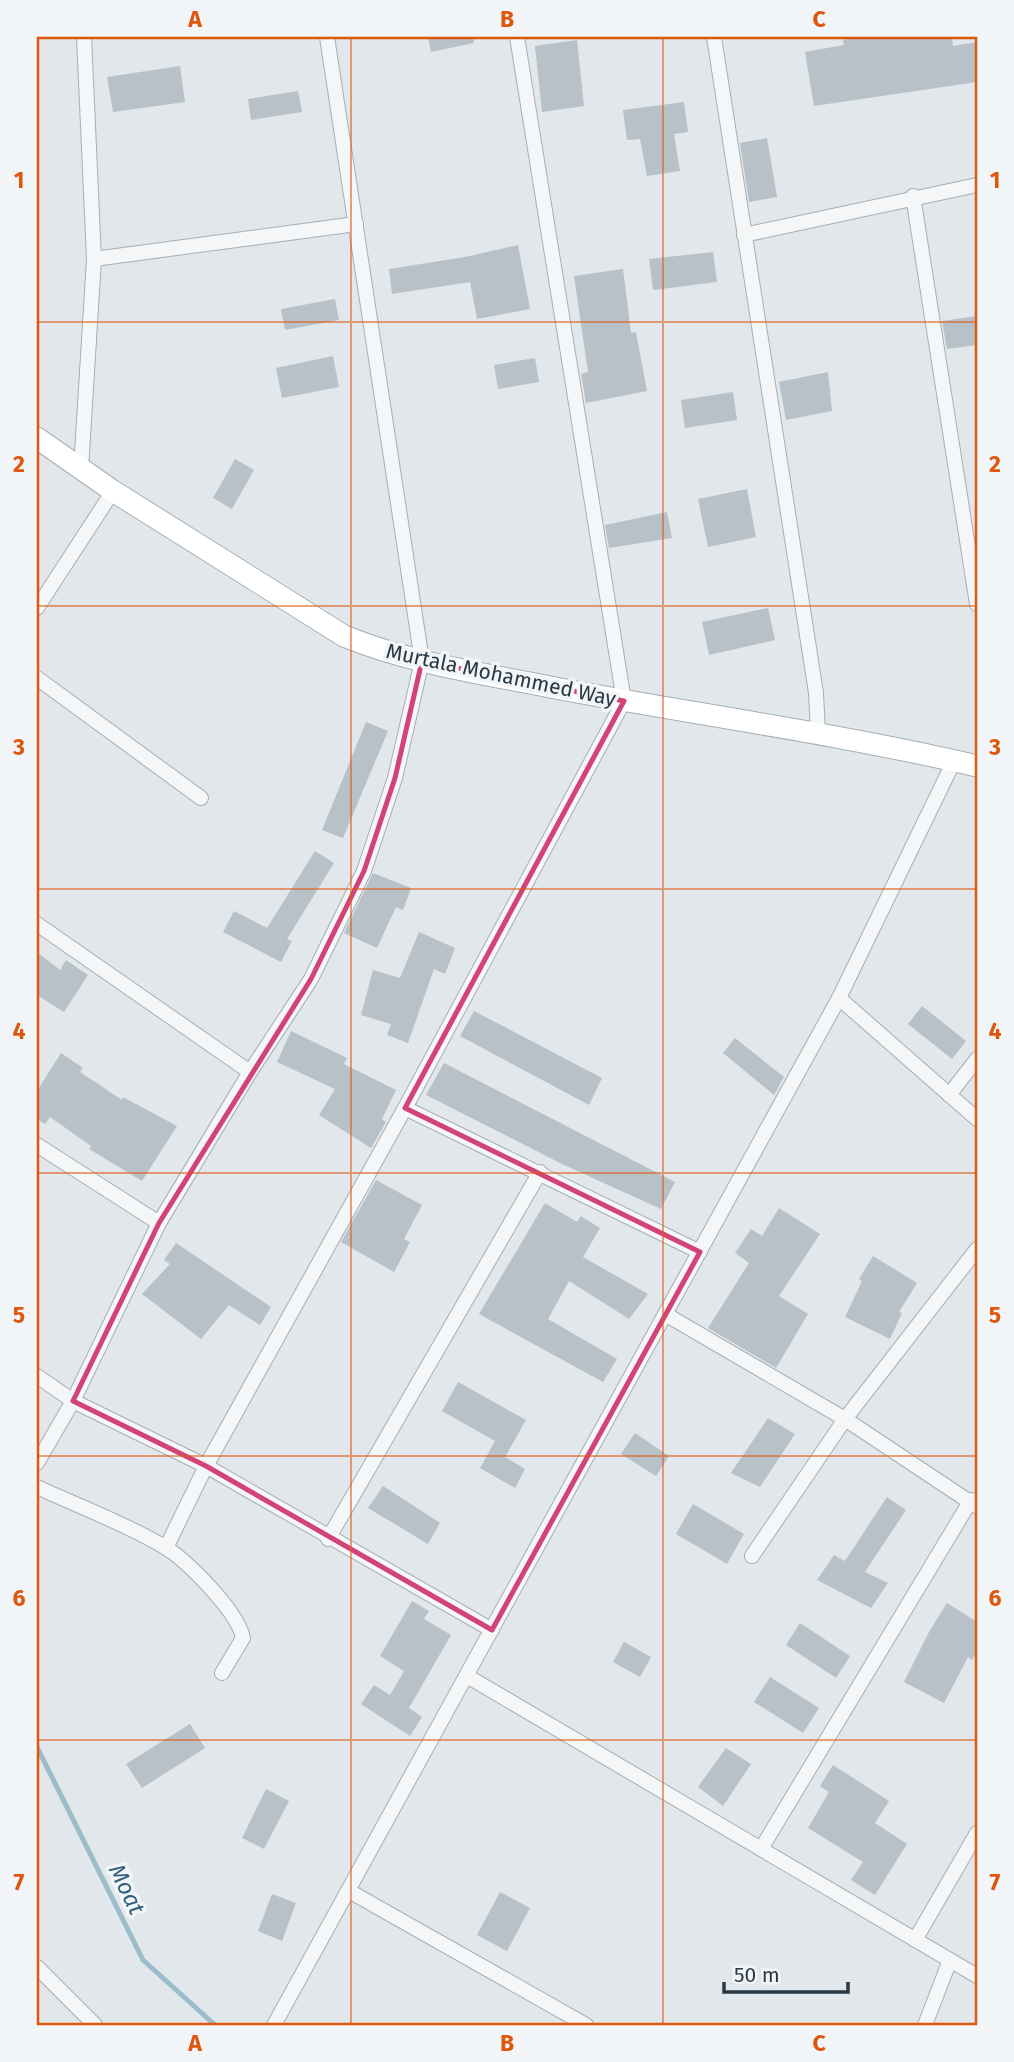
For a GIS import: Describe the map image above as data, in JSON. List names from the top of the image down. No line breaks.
{"streets":{"street":["Murtala Mohammed Way"]},"water":["Moat"],"scale_bar":"50 m","grid":{"columns":["A","B","C"],"rows":["1","2","3","4","5","6","7"]}}
